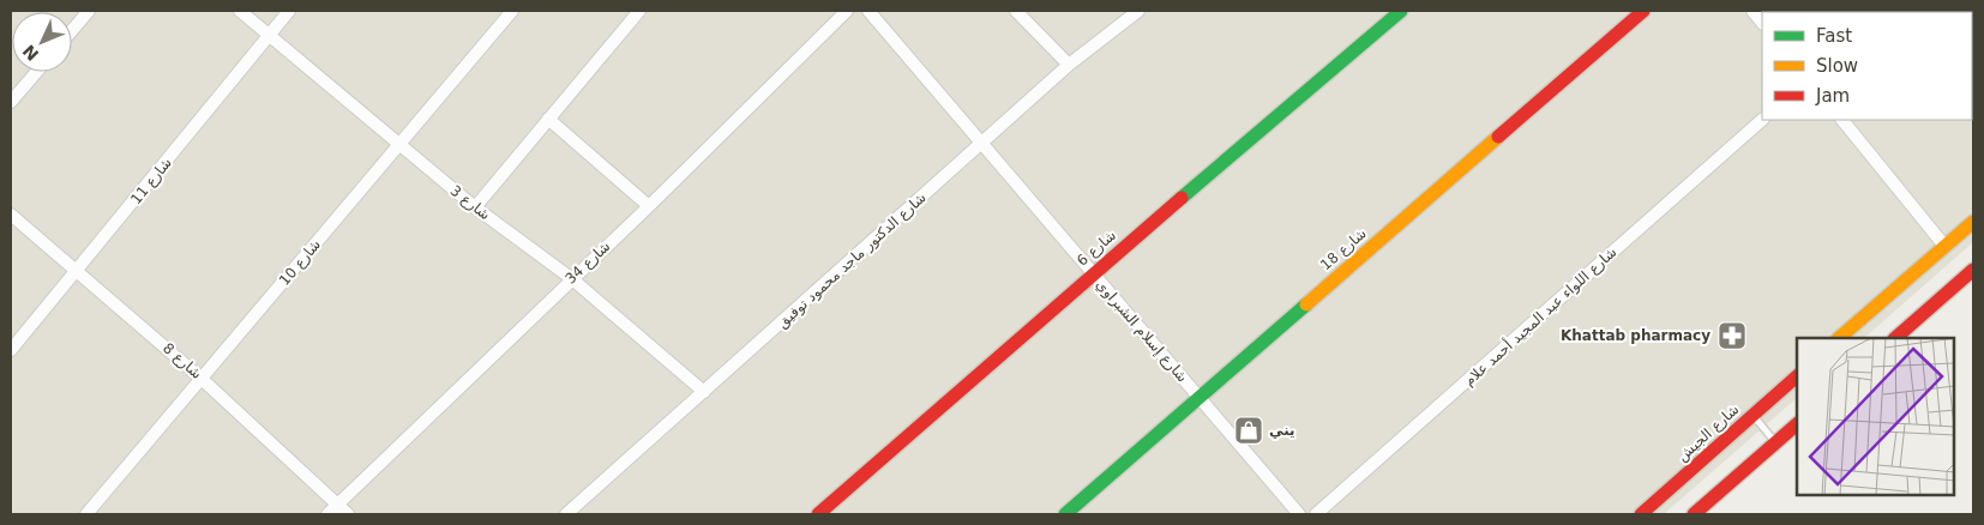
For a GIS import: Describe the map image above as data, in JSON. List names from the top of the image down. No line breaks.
{"streets":{"street":["شارع 11","شارع 3","شارع 6","شارع 18","شارع الدكتور ماجد محمود توفيق","شارع 10","شارع 34","شارع اللواء عبد المجيد أحمد علام","شارع إسلام الشبراوي","شارع 8","شارع الجيش"]},"crossings":[["شارع 11","شارع 3"],["شارع 11","شارع 8"],["شارع 3","شارع الدكتور ماجد محمود توفيق"],["شارع 3","شارع 10"],["شارع 3","شارع 34"],["شارع 6","شارع إسلام الشبراوي"],["شارع 18","شارع إسلام الشبراوي"],["شارع الدكتور ماجد محمود توفيق","شارع إسلام الشبراوي"],["شارع 10","شارع 8"],["شارع 34","شارع 8"]],"places":{"pharmacy":["Khattab pharmacy"],"shop":["يني"]},"legend":["Fast","Slow","Jam"],"north":"bottom left"}
